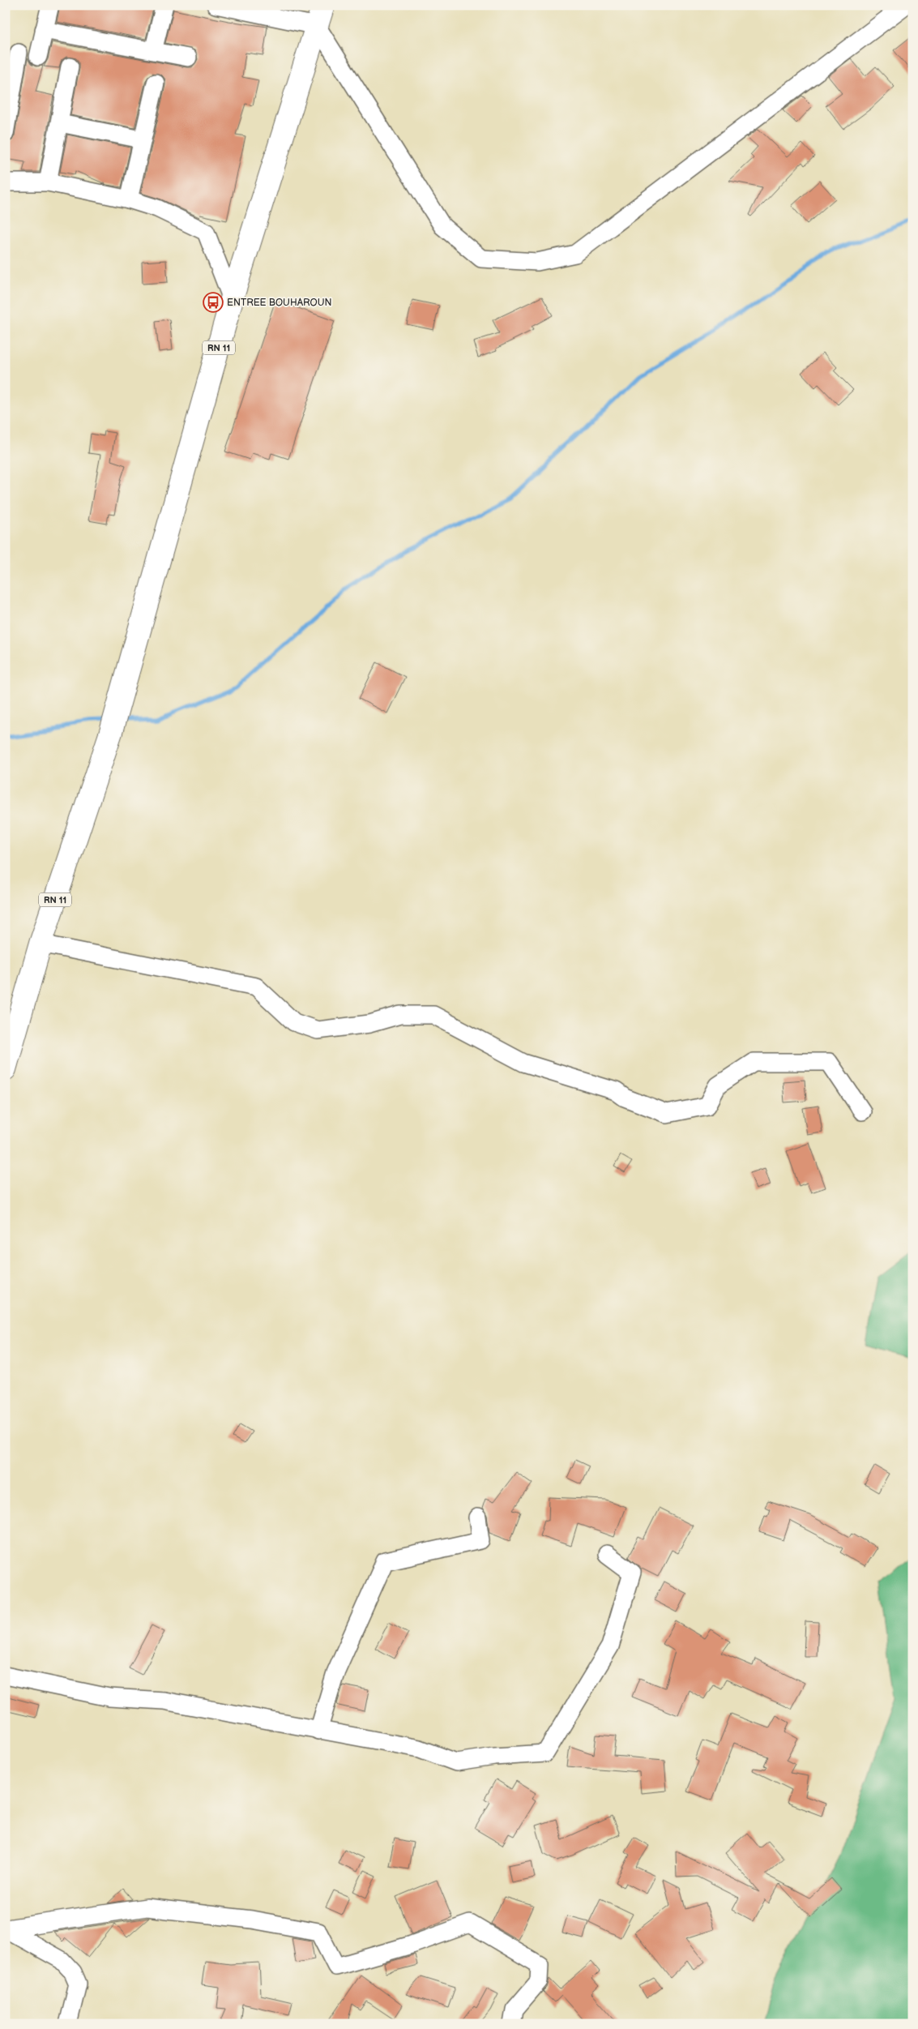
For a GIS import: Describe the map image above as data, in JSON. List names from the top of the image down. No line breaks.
{"streets":{"main road":["RN 11"]},"places":{"bus stop":["ENTREE BOUHAROUN"]}}
